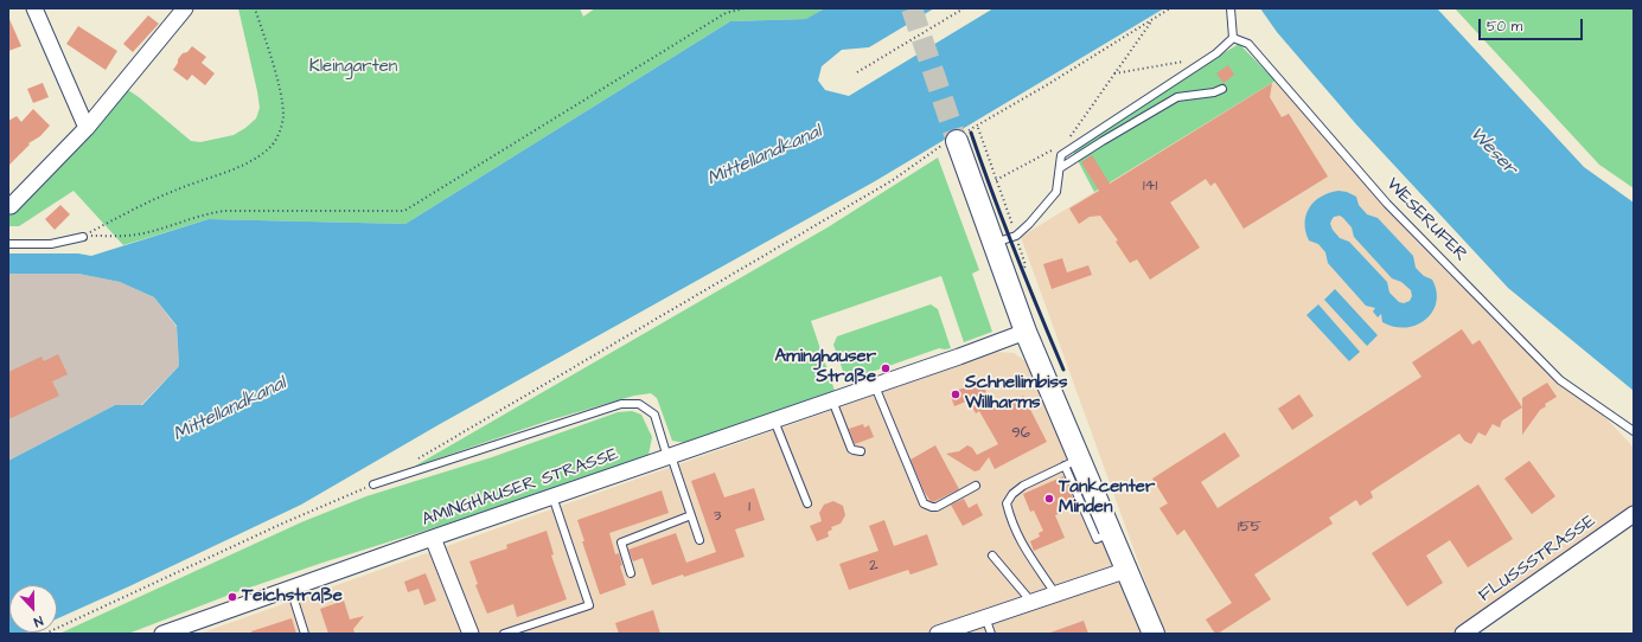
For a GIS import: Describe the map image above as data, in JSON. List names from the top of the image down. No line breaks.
{"streets":{"street":["AMINGHAUSER STRASSE","FLUSSSTRASSE"],"lane":["WESERUFER"]},"water":["Weser","Mittellandkanal"],"parks":["Kleingarten"],"places":["Aminghauser Straße","Schnellimbiss Willharms","Tankcenter Minden","Teichstraße"],"house_numbers":["141","96","1","3","155","2"],"scale_bar":"50 m","north":"bottom"}
